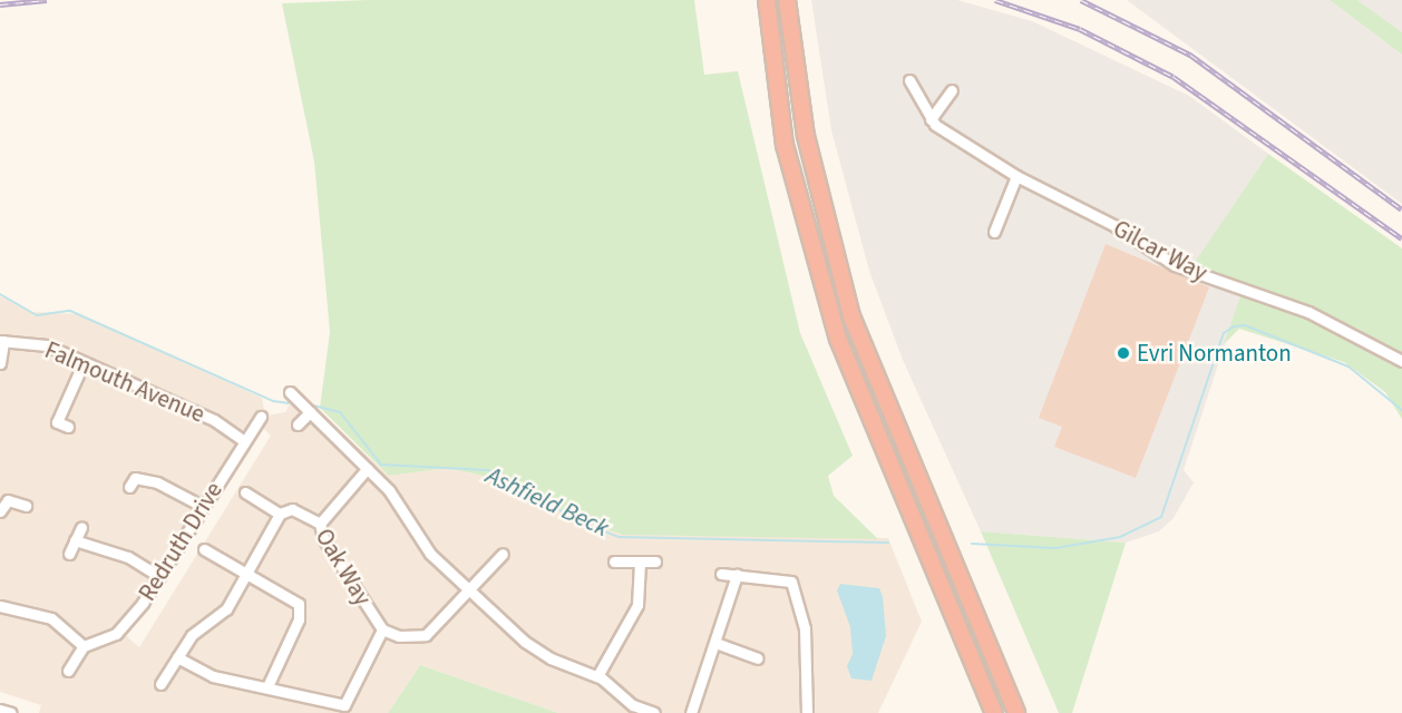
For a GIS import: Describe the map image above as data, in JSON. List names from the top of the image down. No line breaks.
{"streets":{"street":["Gilcar Way","Falmouth Avenue","Redruth Drive","Oak Way"]},"crossings":[["Falmouth Avenue","Redruth Drive"]],"water":["Ashfield Beck"],"places":["Evri Normanton"]}
